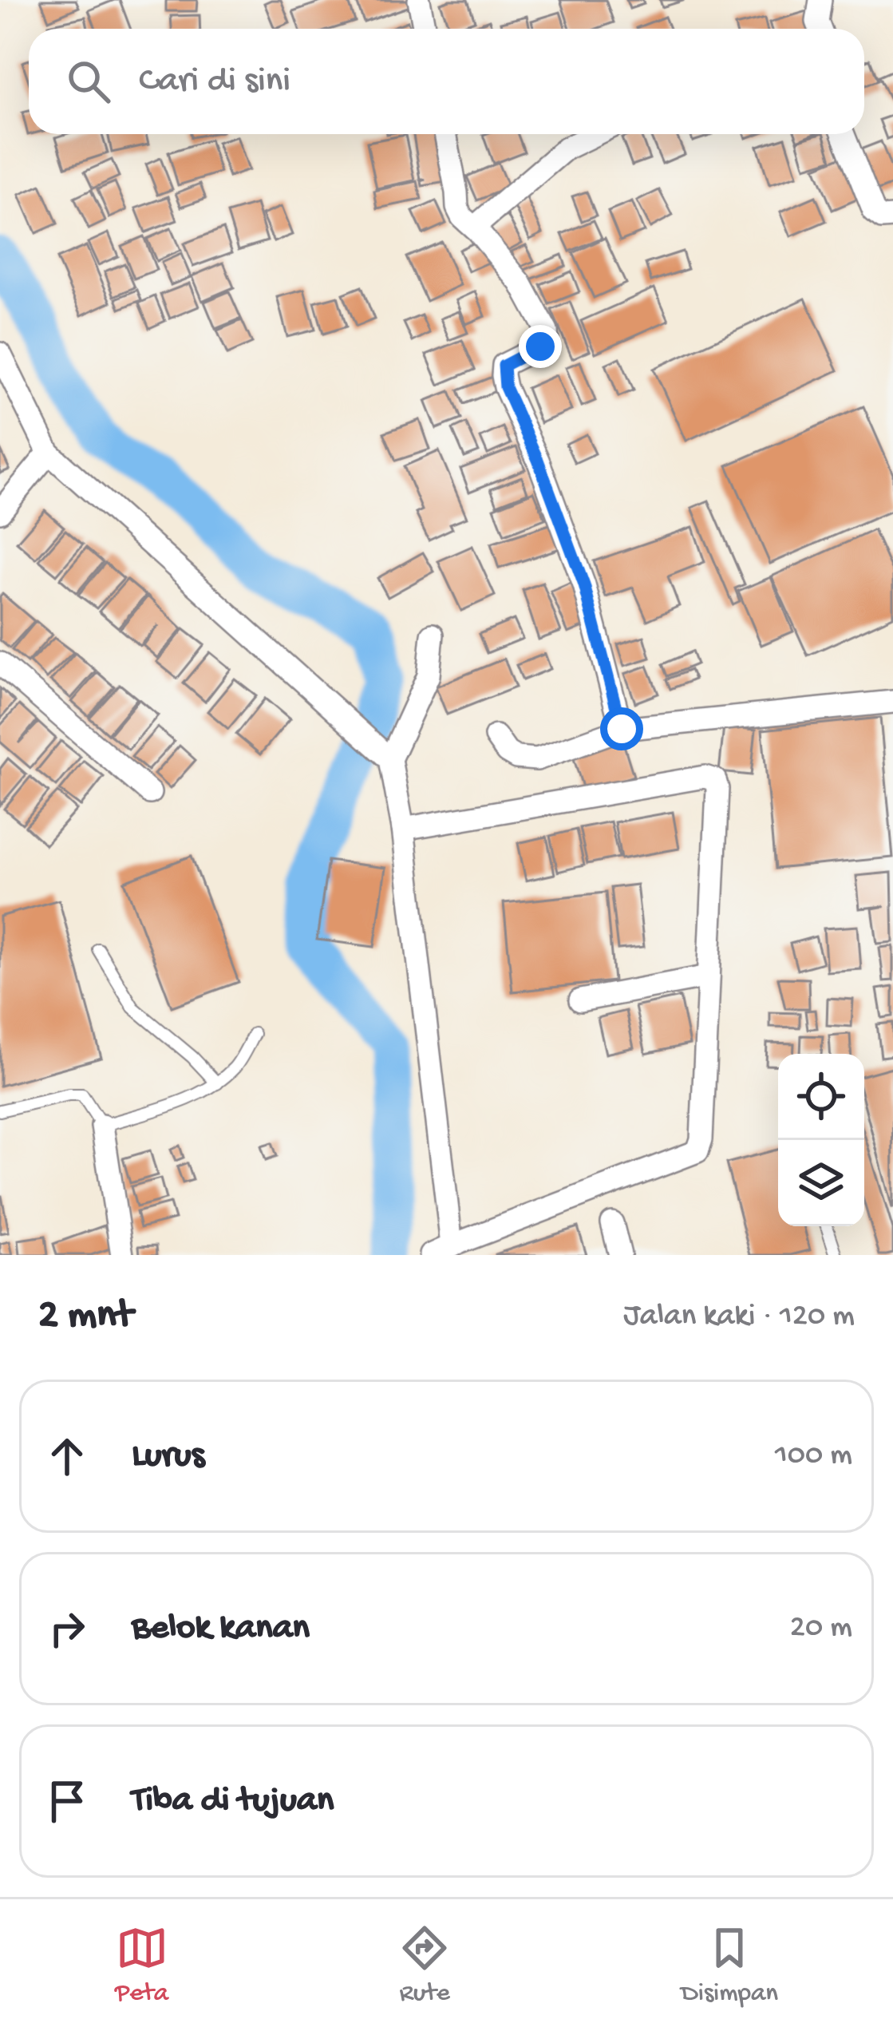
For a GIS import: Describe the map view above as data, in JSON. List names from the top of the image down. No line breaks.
{"page":{"search":"Cari di sini","heading":["2 mnt","Jalan kaki · 120 m"],"list":[["Lurus","100 m"],["Belok kanan","20 m"],"Tiba di tujuan"],"nav":["Peta","Rute","Disimpan"]}}
